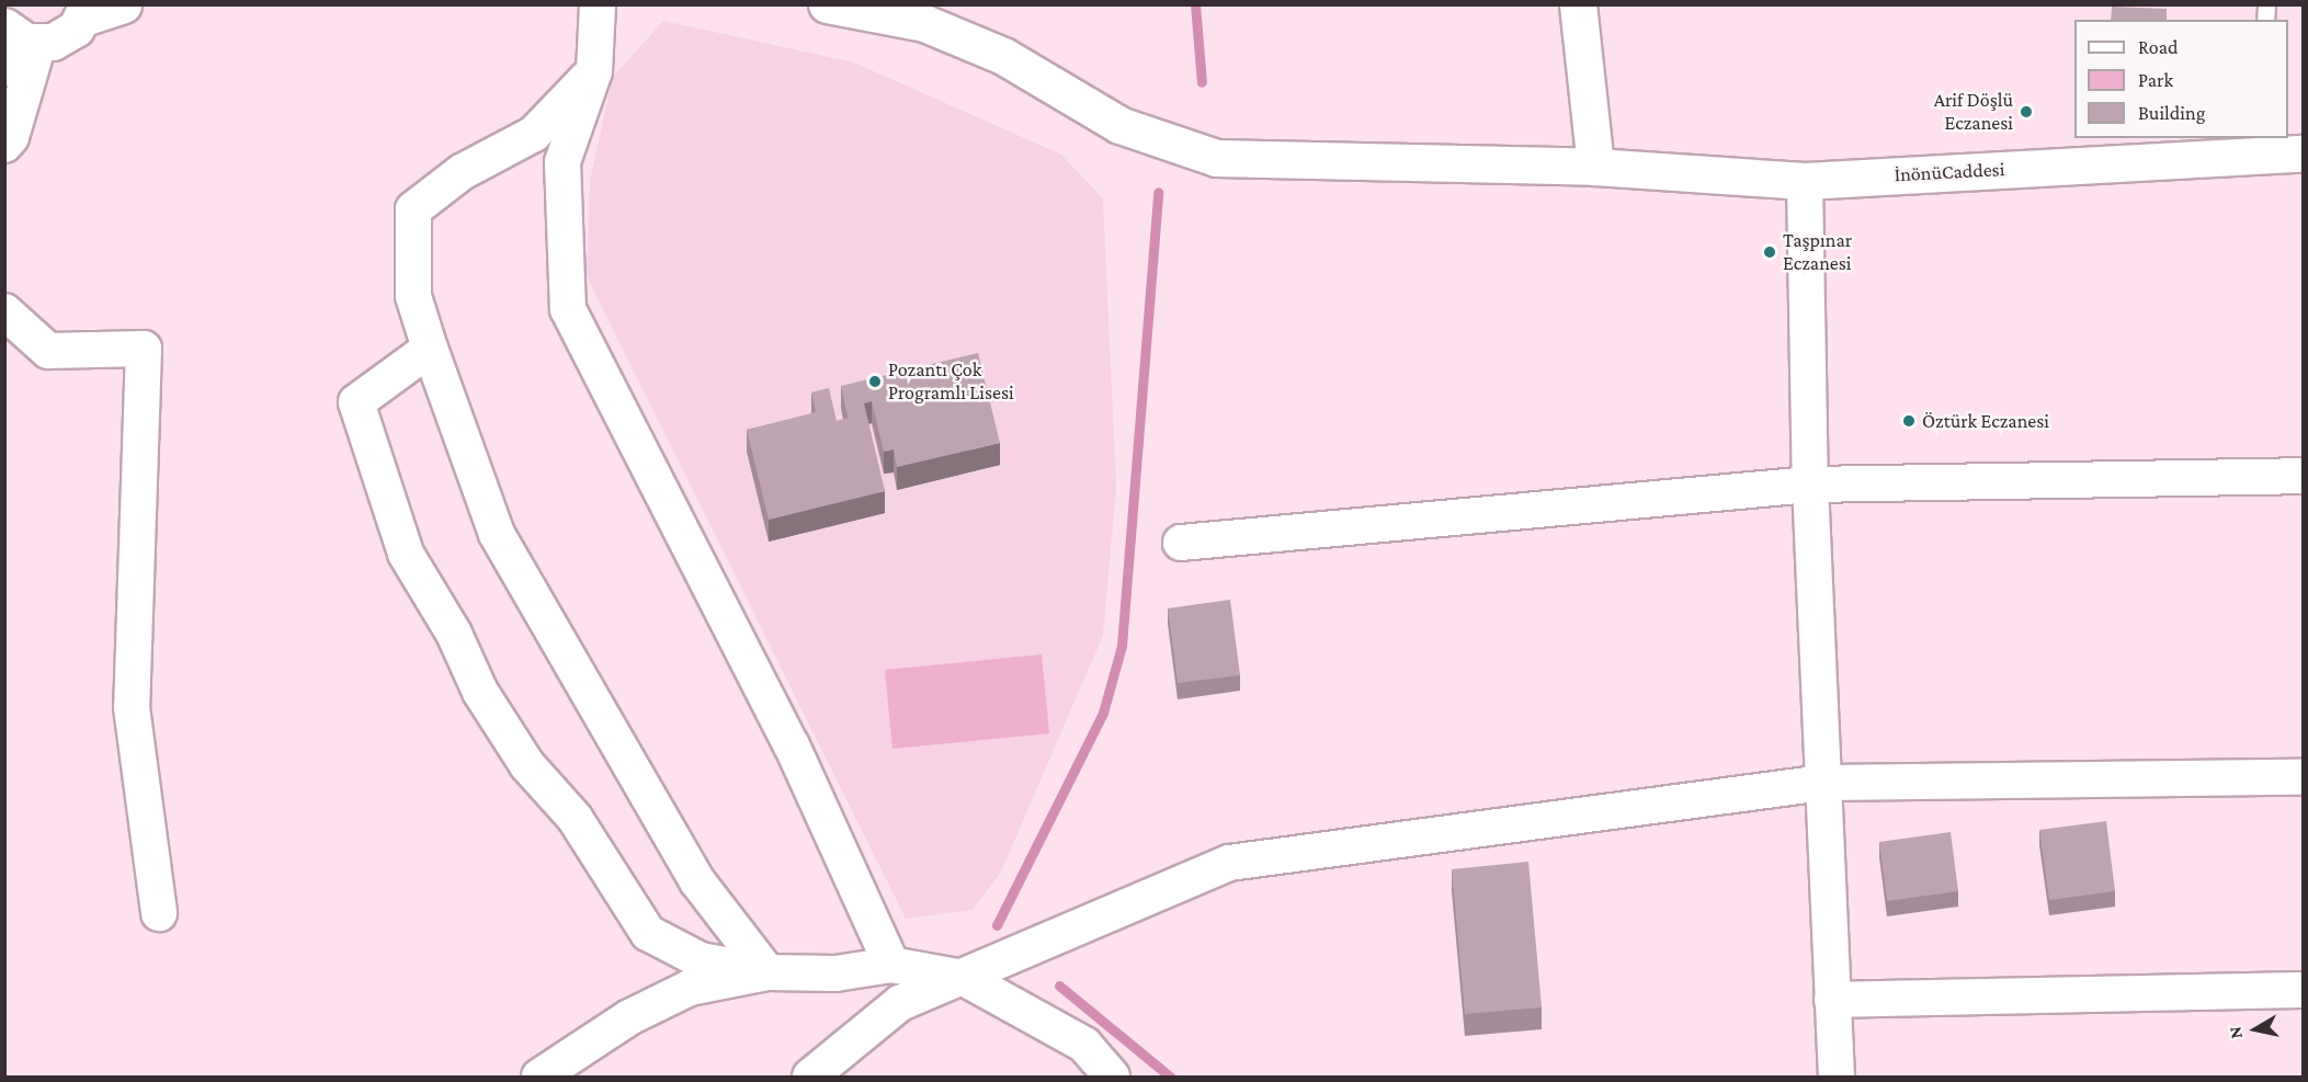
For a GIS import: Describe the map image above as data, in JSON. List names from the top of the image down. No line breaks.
{"streets":{"main road":["İnönüCaddesi"]},"places":["Arif Döşlü Eczanesi","Taşpınar Eczanesi","Pozantı Çok Programlı Lisesi","Öztürk Eczanesi"],"legend":["Road","Park","Building"],"north":"left"}
